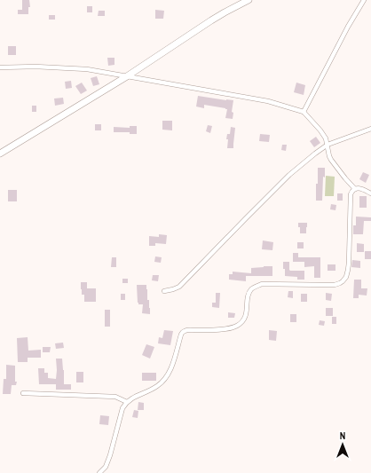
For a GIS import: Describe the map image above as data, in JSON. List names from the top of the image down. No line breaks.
{"north":"top"}
